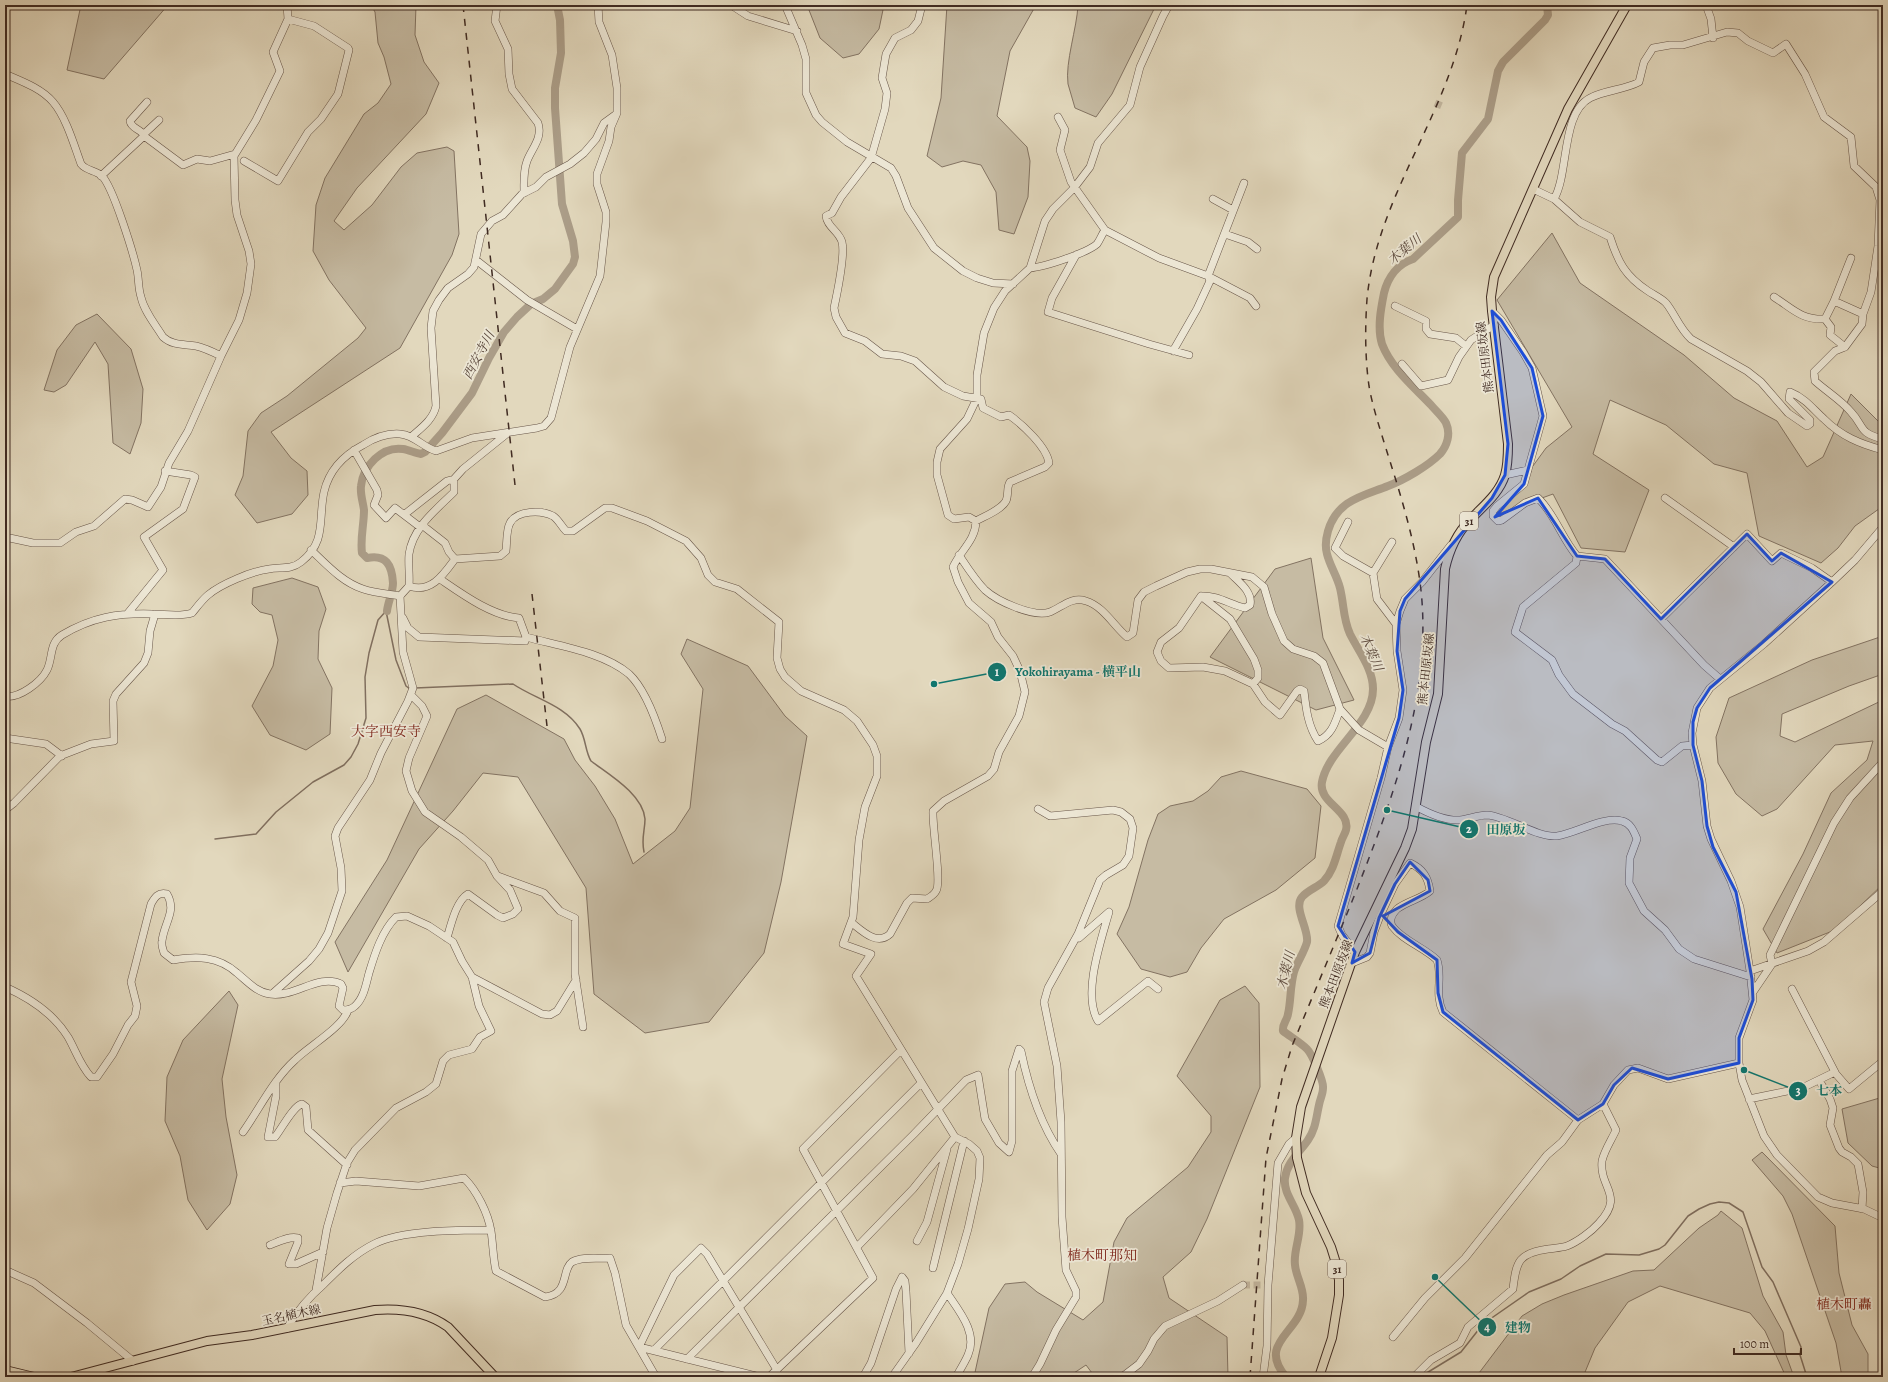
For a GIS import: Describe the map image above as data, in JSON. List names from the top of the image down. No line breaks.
{"streets":{"main road":["熊本田原坂線","31","玉名植木線"]},"districts":["大字西安寺","植木町那知","植木町轟"],"water":["木葉川","西安寺川"],"places":["Yokohirayama - 横平山","田原坂","七本","建物"],"scale_bar":"100 m"}
